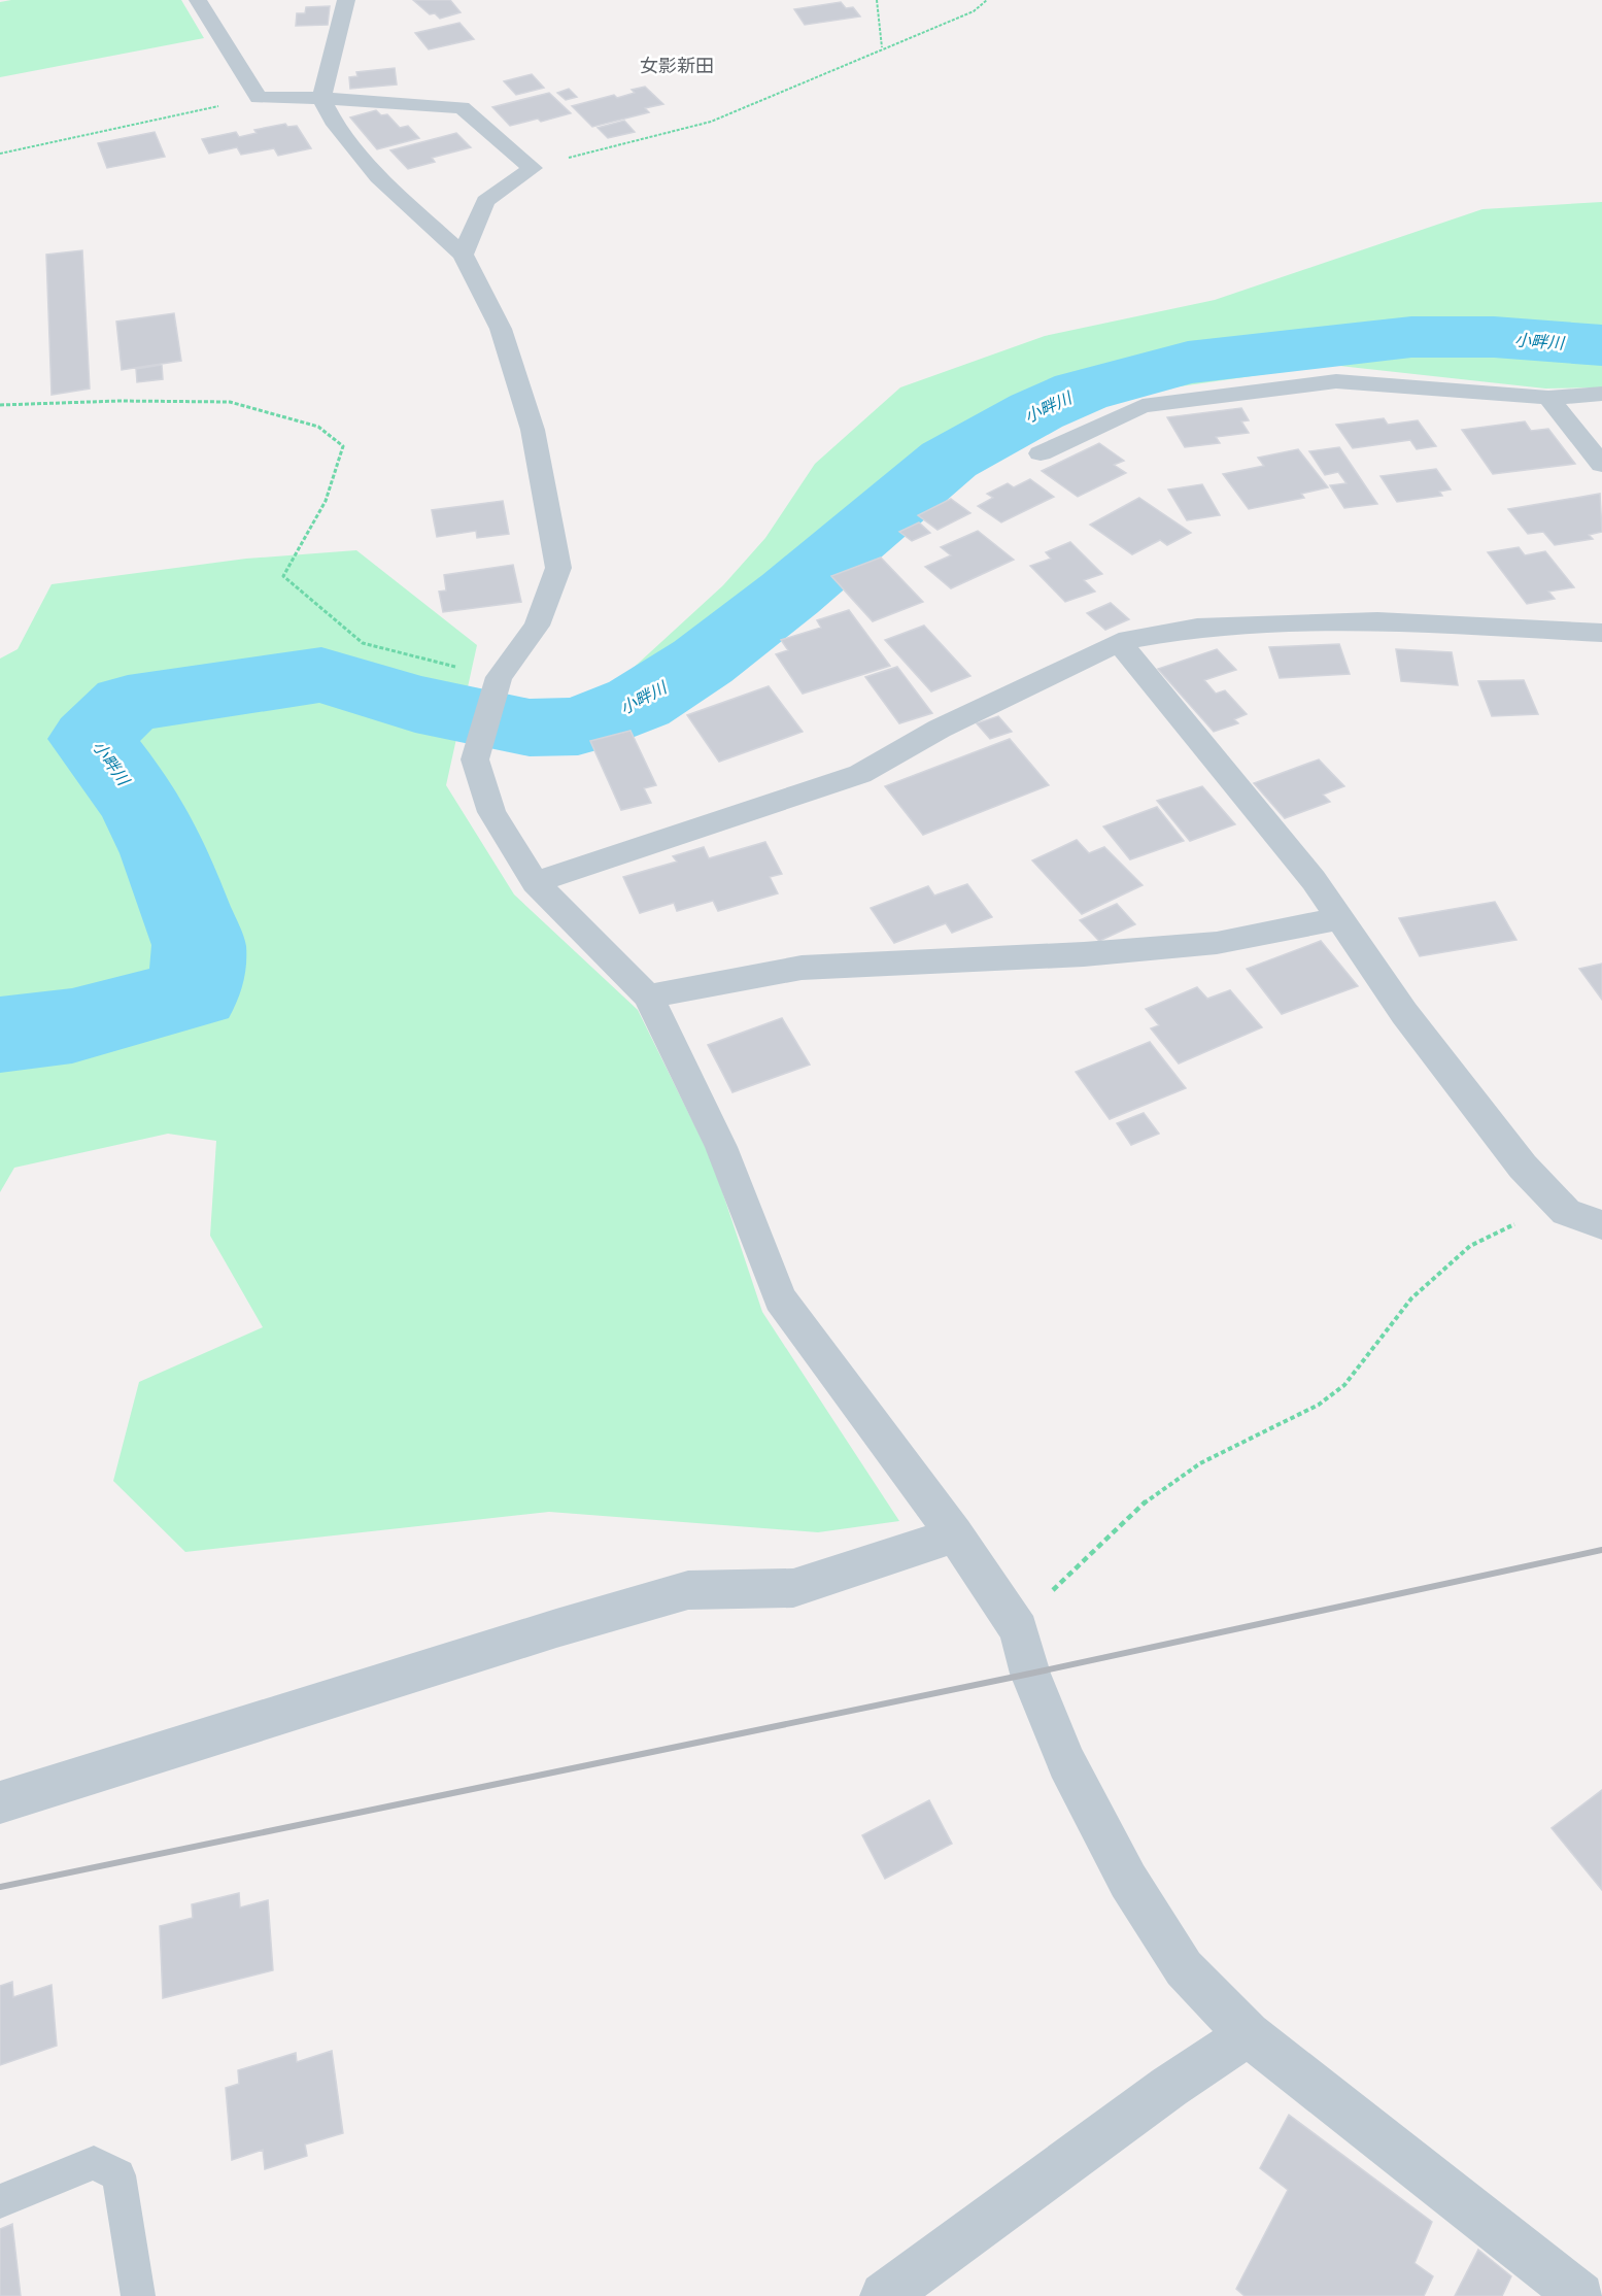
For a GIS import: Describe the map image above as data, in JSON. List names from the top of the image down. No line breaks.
{"districts":["女影新田"],"water":["小畔川"]}
